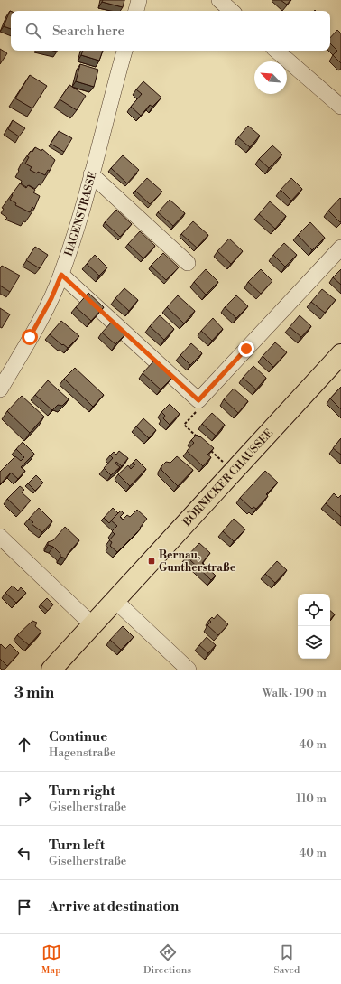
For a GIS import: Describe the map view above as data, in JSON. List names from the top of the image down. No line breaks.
{"streets":{"main road":["BÖRNICKER CHAUSSEE"],"street":["HAGENSTRASSE"]},"places":{"transit":["Bernau, Guntherstraße"]},"north":"top left","page":{"search":"Search here","heading":["3 min","Walk · 190 m"],"list":[["Continue","Hagenstraße","40 m"],["Turn right","Giselherstraße","110 m"],["Turn left","Giselherstraße","40 m"],"Arrive at destination"],"nav":["Map","Directions","Saved"]}}
